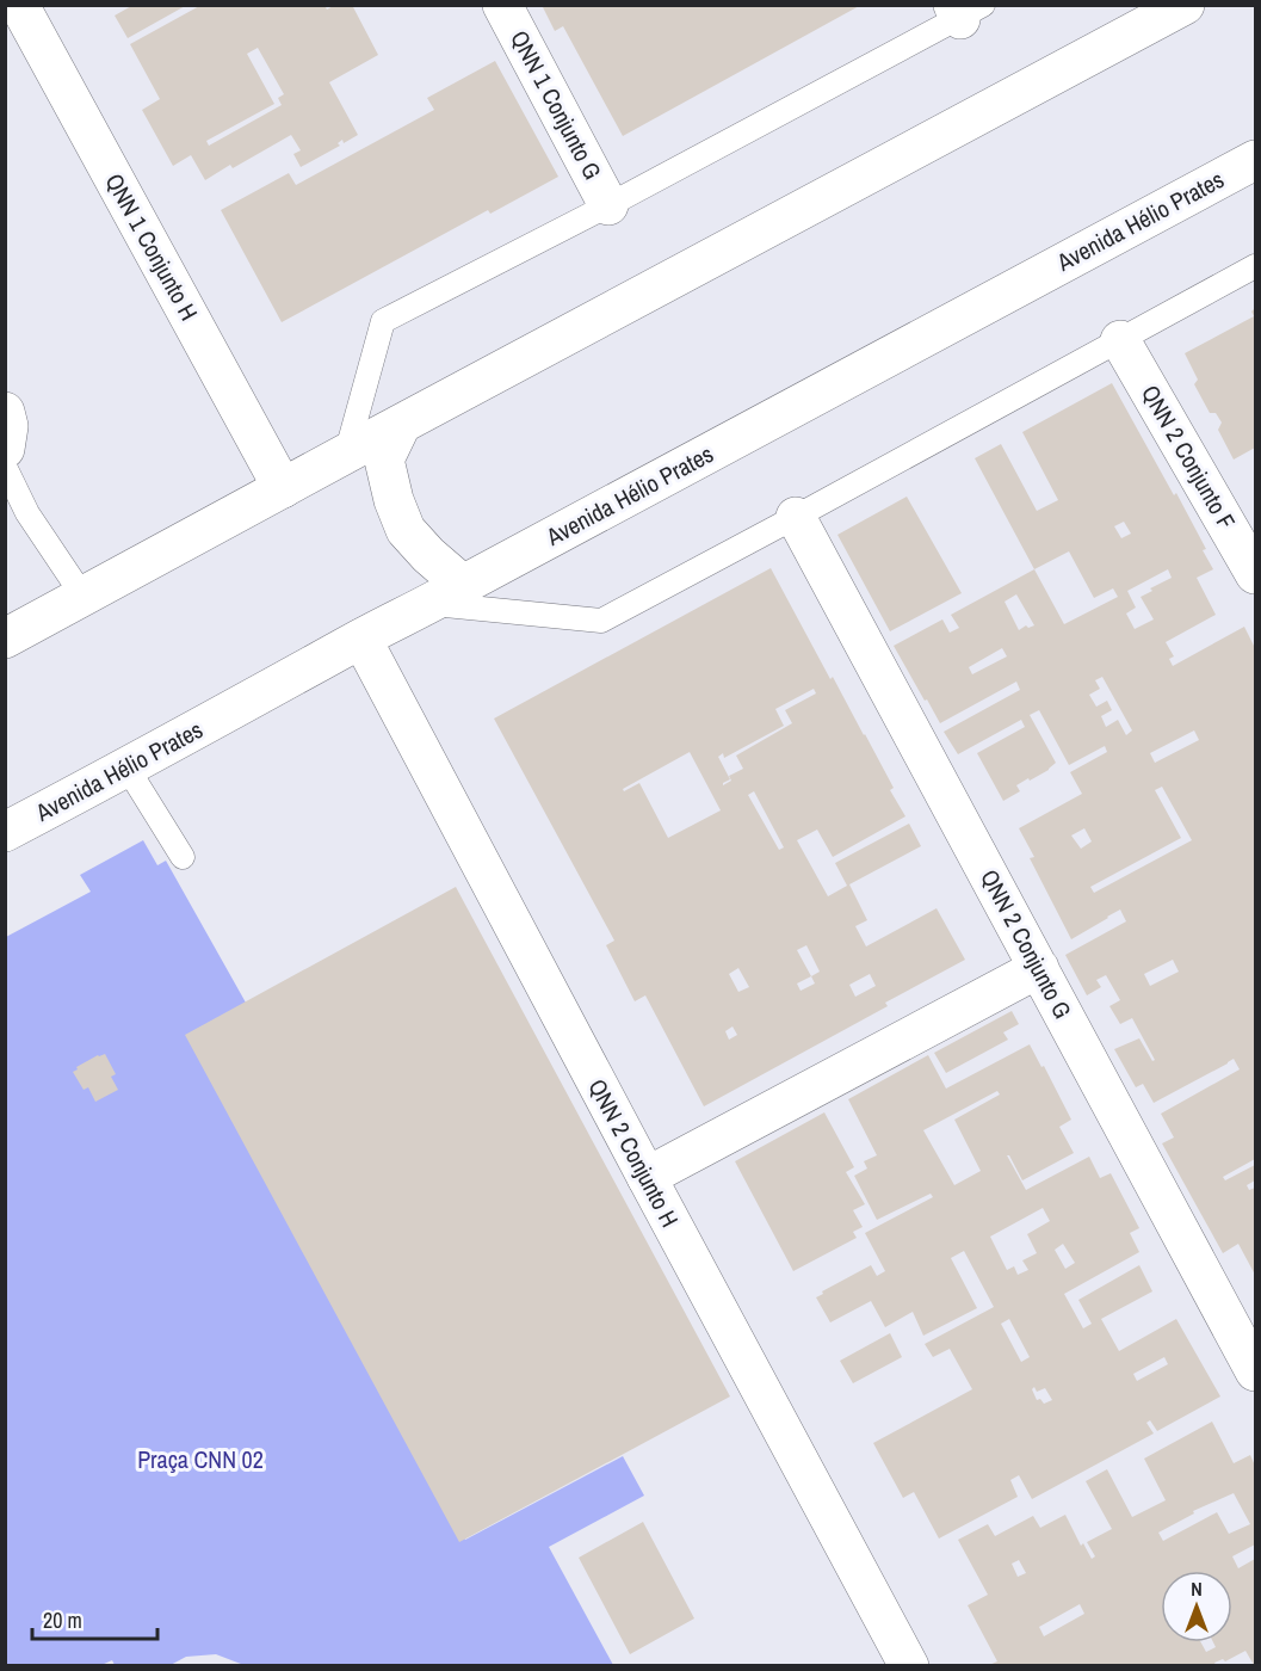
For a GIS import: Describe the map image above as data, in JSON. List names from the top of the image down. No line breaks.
{"streets":{"street":["QNN 1 Conjunto G","Avenida Hélio Prates","QNN 1 Conjunto H","QNN 2 Conjunto F","QNN 2 Conjunto G","QNN 2 Conjunto H"]},"crossings":[["Avenida Hélio Prates","QNN 2 Conjunto H"]],"parks":["Praça CNN 02"],"scale_bar":"20 m","north":"top"}
